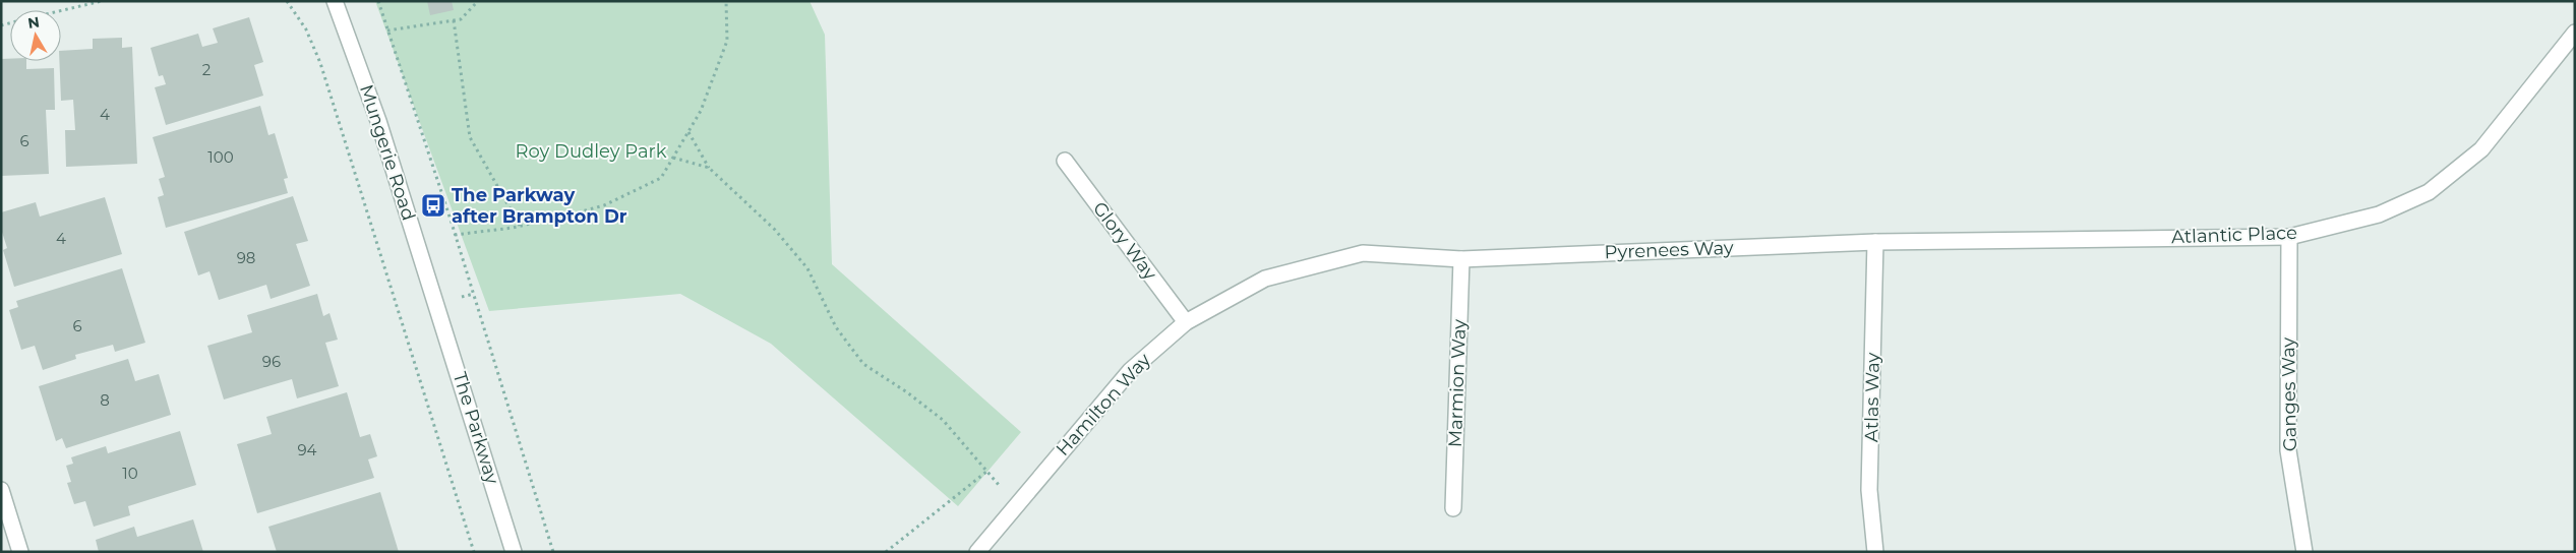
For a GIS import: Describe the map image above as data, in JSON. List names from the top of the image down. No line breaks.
{"streets":{"street":["Mungerie Road","Atlantic Place","Glory Way","Pyrenees Way","Marmion Way","Ganges Way","Atlas Way","Hamilton Way","The Parkway"]},"crossings":[["Mungerie Road","The Parkway"],["Atlantic Place","Pyrenees Way"],["Atlantic Place","Ganges Way"],["Atlantic Place","Atlas Way"],["Glory Way","Hamilton Way"],["Pyrenees Way","Marmion Way"],["Pyrenees Way","Atlas Way"],["Pyrenees Way","Hamilton Way"],["Marmion Way","Hamilton Way"]],"parks":["Roy Dudley Park"],"places":{"bus stop":["The Parkway after Brampton Dr"]},"house_numbers":["2","4","6","100","4","98","6","96","8","94","10"],"north":"top"}
